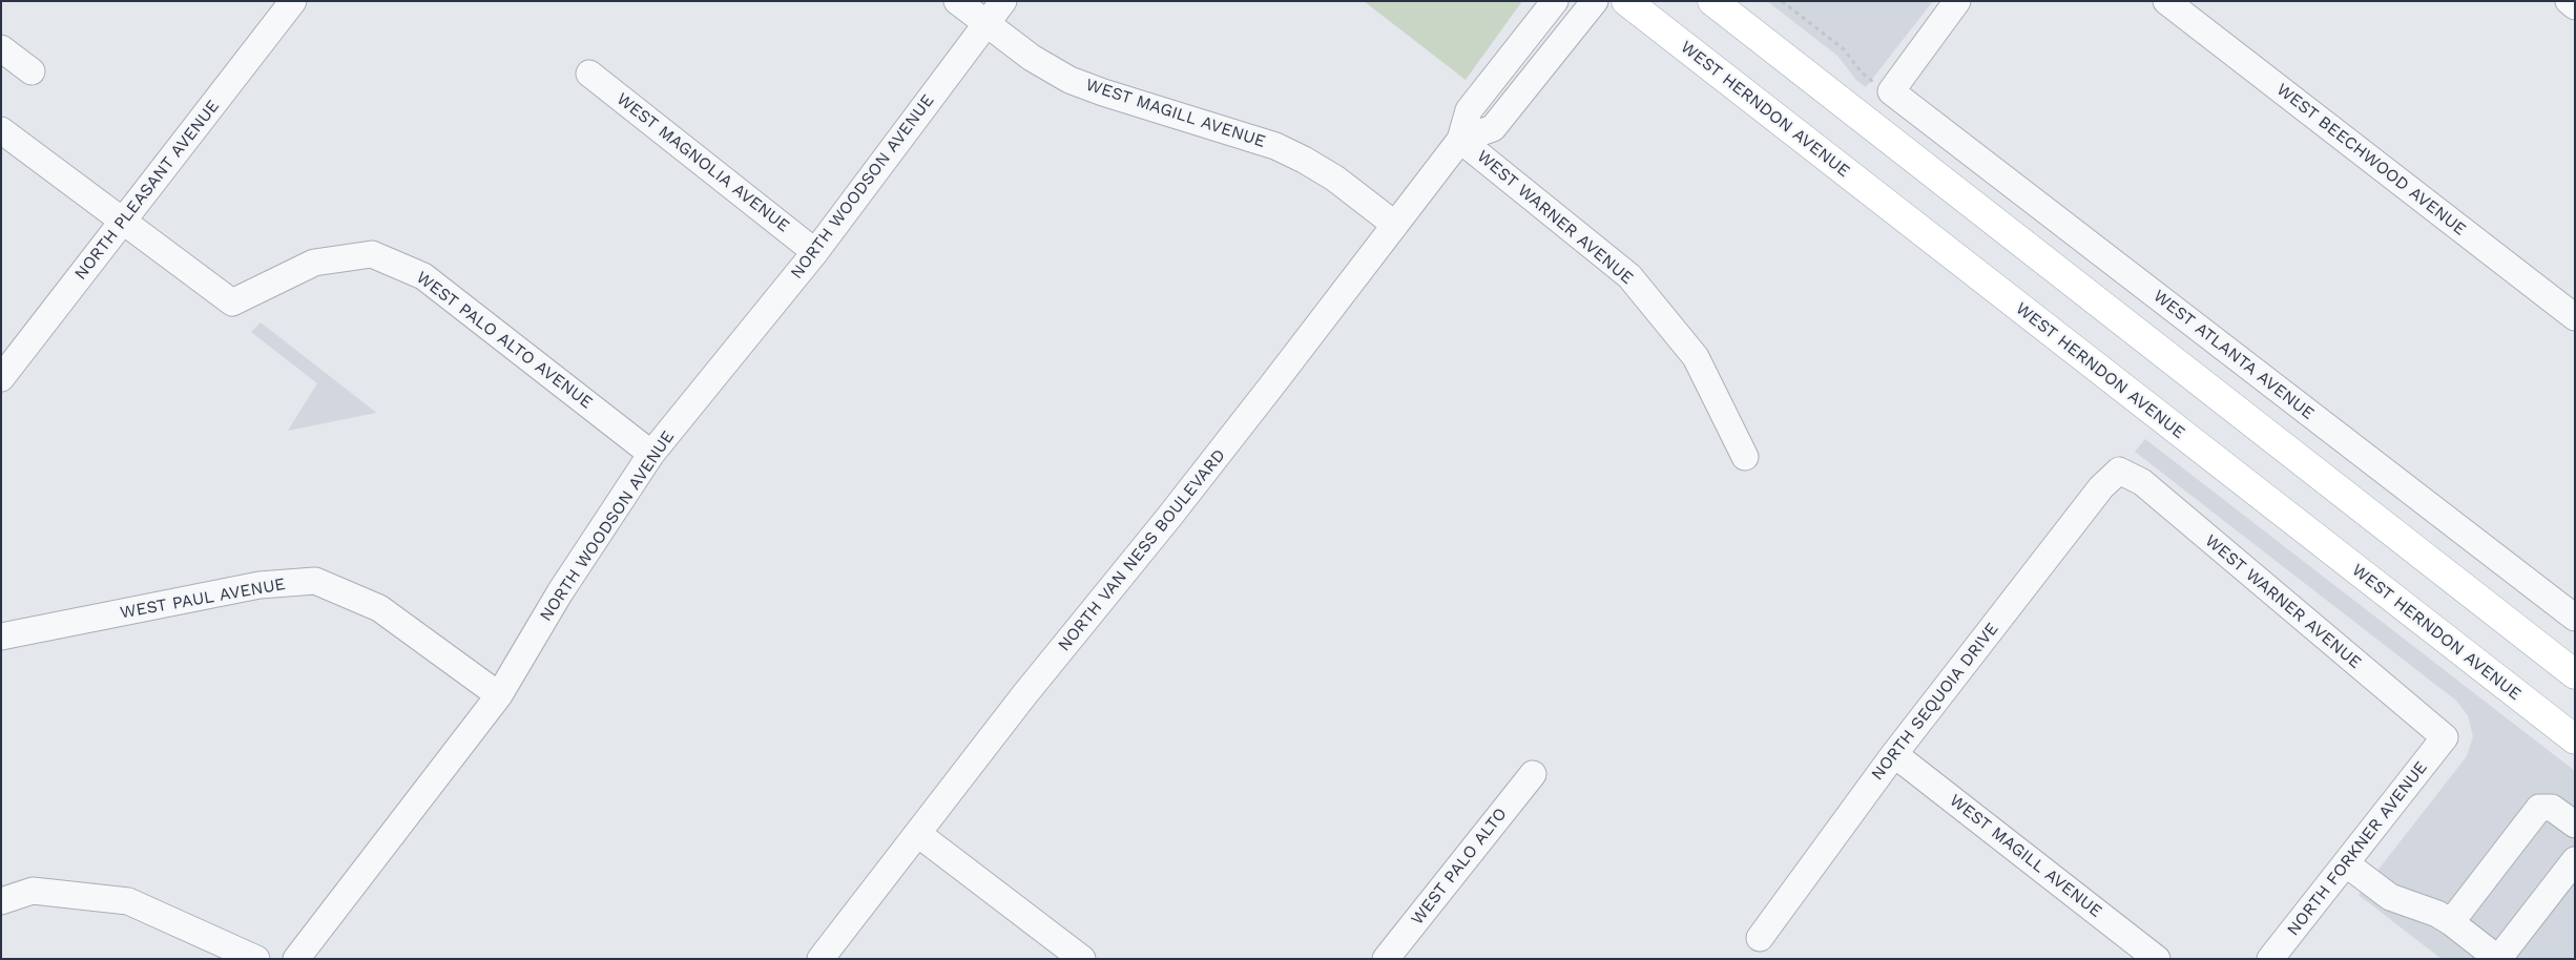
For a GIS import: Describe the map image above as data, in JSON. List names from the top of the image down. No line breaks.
{"streets":{"main road":["WEST HERNDON AVENUE"],"street":["WEST MAGILL AVENUE","WEST BEECHWOOD AVENUE","WEST MAGNOLIA AVENUE","NORTH WOODSON AVENUE","NORTH PLEASANT AVENUE","WEST WARNER AVENUE","WEST PALO ALTO AVENUE","WEST ATLANTA AVENUE","NORTH VAN NESS BOULEVARD","WEST PAUL AVENUE","NORTH SEQUOIA DRIVE","NORTH FORKNER AVENUE","WEST PALO ALTO"]},"crossings":[["WEST MAGILL AVENUE","NORTH WOODSON AVENUE"],["WEST MAGILL AVENUE","NORTH VAN NESS BOULEVARD"],["WEST MAGILL AVENUE","NORTH SEQUOIA DRIVE"],["WEST MAGNOLIA AVENUE","NORTH WOODSON AVENUE"],["NORTH WOODSON AVENUE","WEST PALO ALTO AVENUE"],["NORTH WOODSON AVENUE","WEST PAUL AVENUE"],["NORTH PLEASANT AVENUE","WEST PALO ALTO AVENUE"],["WEST WARNER AVENUE","NORTH VAN NESS BOULEVARD"],["WEST WARNER AVENUE","NORTH SEQUOIA DRIVE"],["WEST WARNER AVENUE","NORTH FORKNER AVENUE"]]}
